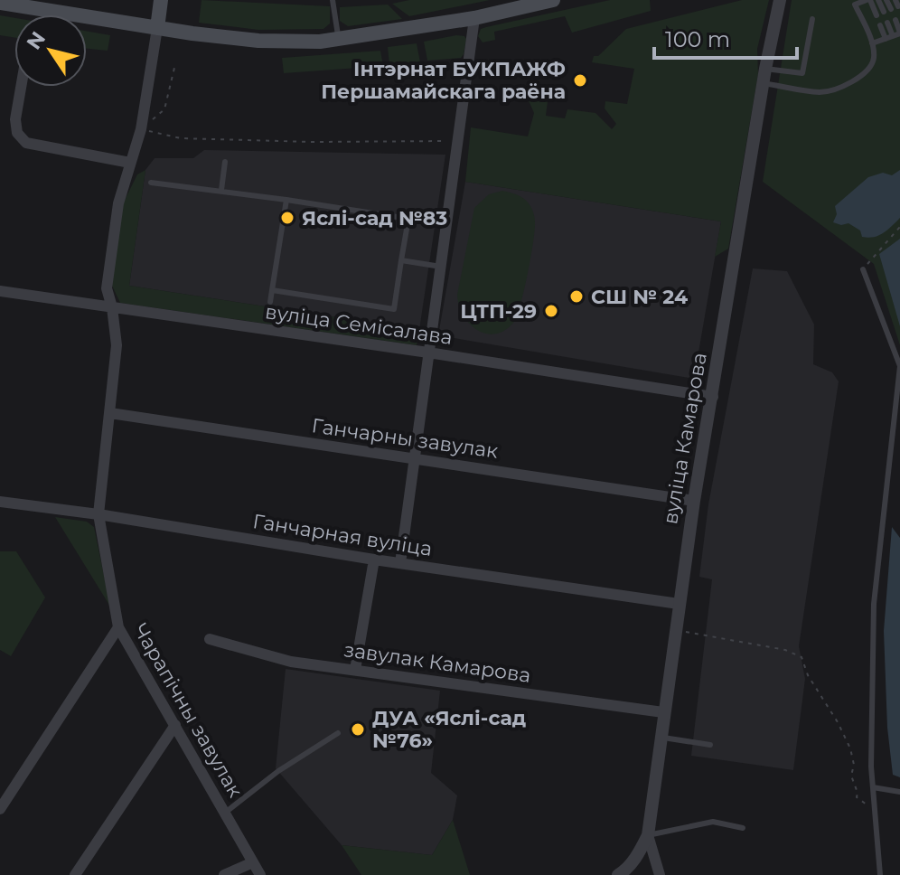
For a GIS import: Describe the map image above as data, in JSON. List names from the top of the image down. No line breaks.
{"streets":{"street":["вуліца Семісалава","Ганчарны завулак","вуліца Камарова","Ганчарная вуліца","завулак Камарова","Чарапічны завулак"]},"crossings":[["вуліца Семісалава","вуліца Камарова"],["Ганчарны завулак","вуліца Камарова"],["вуліца Камарова","Ганчарная вуліца"],["вуліца Камарова","завулак Камарова"],["Ганчарная вуліца","Чарапічны завулак"]],"places":["Інтэрнат БУКПАЖФ Першамайскага раёна","Яслі-сад №83","СШ № 24","ЦТП-29","ДУА «Яслі-сад №76»"],"scale_bar":"100 m","north":"top left"}
